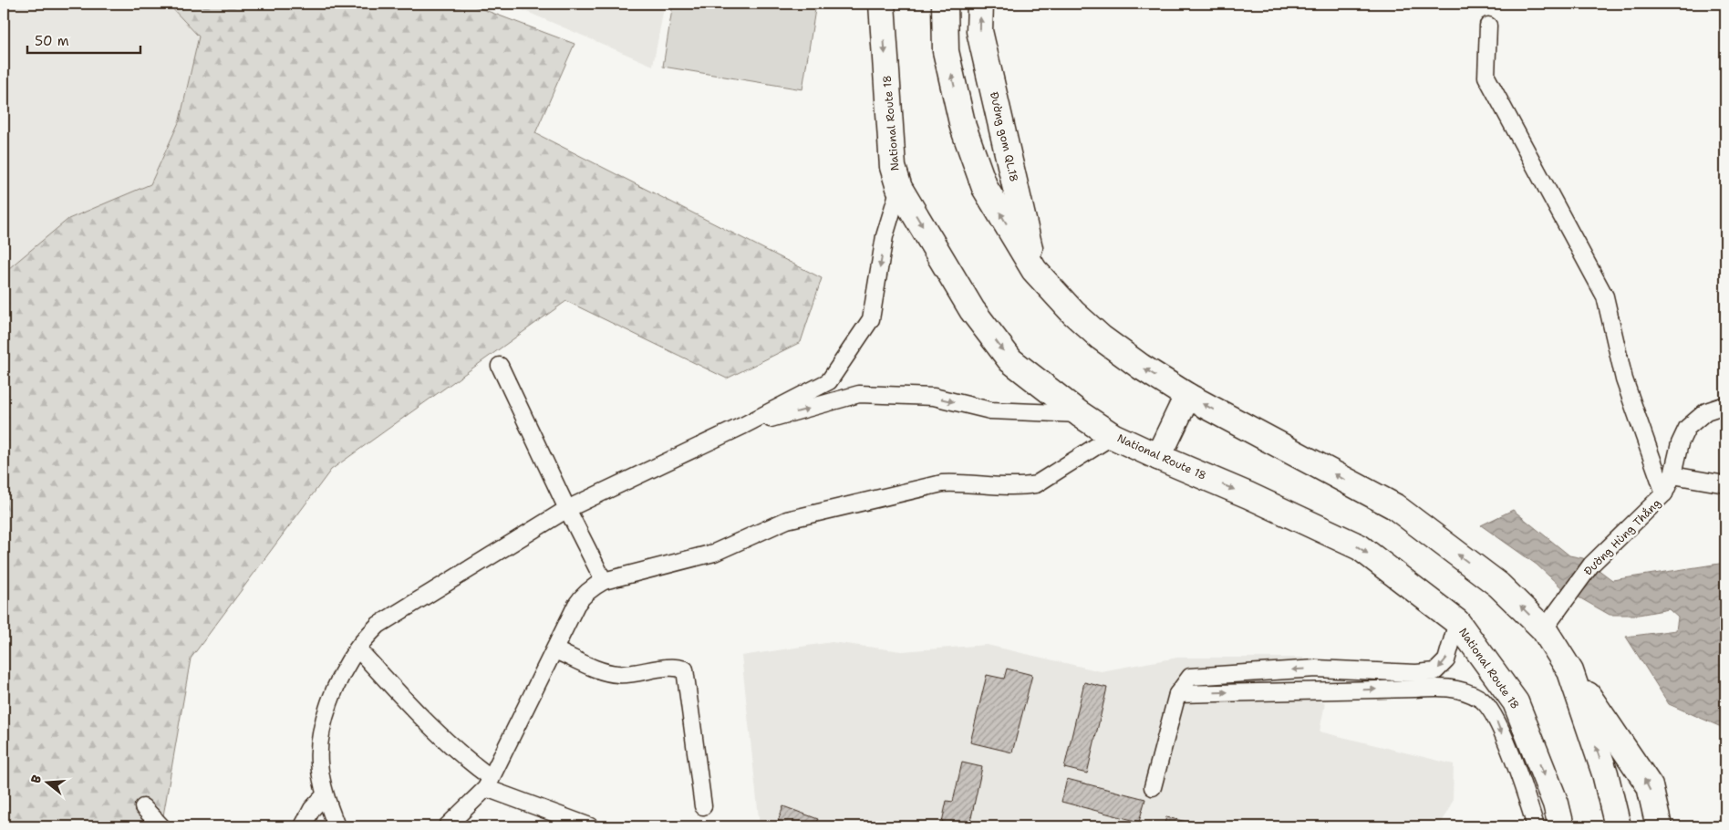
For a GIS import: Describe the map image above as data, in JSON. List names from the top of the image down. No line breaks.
{"streets":{"highway":["National Route 18","Đường gom QL.18"],"street":["Đường Hùng Thắng"]},"scale_bar":"50 m","north":"left"}
